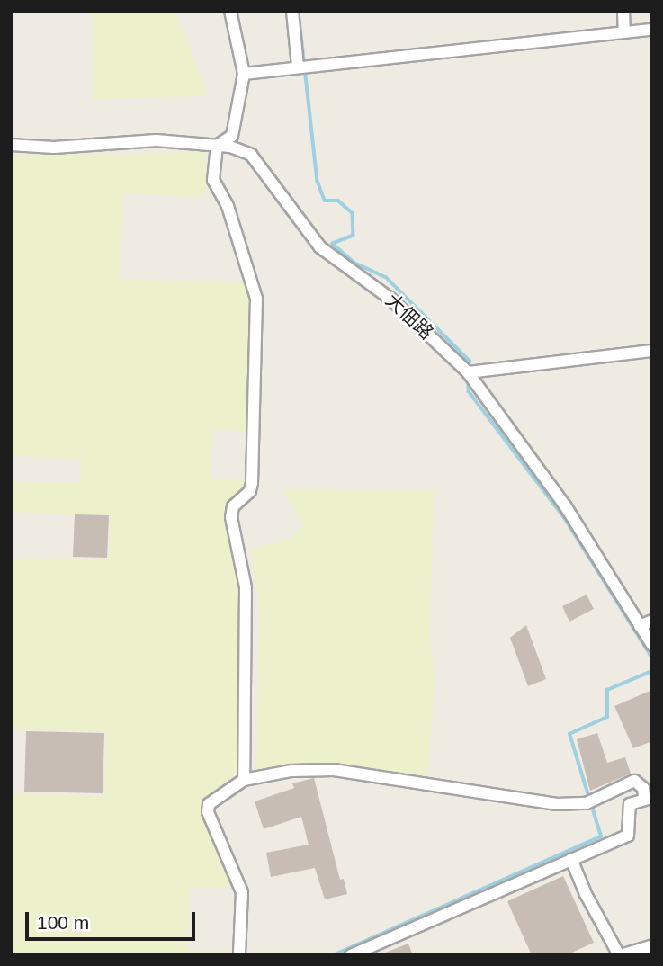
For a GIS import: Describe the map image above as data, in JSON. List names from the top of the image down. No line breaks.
{"streets":{"street":["大佃路"]},"scale_bar":"100 m"}
